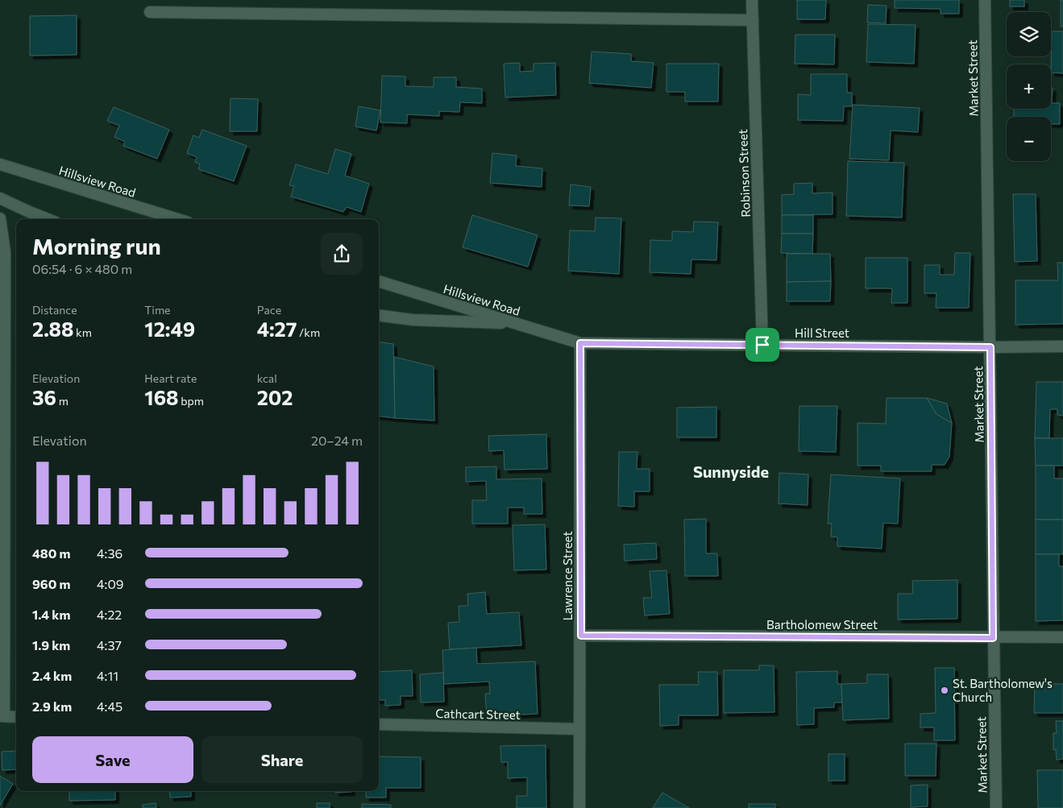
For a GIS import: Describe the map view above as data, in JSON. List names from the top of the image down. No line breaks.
{"streets":{"street":["Market Street","Robinson Street","Hillsview Road","Hill Street","Lawrence Street","Bartholomew Street","Cathcart Street"]},"crossings":[["Market Street","Hill Street"],["Market Street","Bartholomew Street"],["Robinson Street","Hill Street"],["Hillsview Road","Hill Street"],["Hillsview Road","Lawrence Street"],["Hill Street","Lawrence Street"],["Lawrence Street","Bartholomew Street"],["Lawrence Street","Cathcart Street"]],"districts":["Sunnyside"],"places":["St. Bartholomew's Church"],"page":{"map_buttons":["+","−"],"heading":["Morning run","06:54 · 6 × 480 m"],"stats":[["Distance","2.88 km"],["Time","12:49"],["Pace","4:27 /km"],["Elevation","36 m"],["Heart rate","168 bpm"],["kcal","202"]],"chart":["Elevation","20–24 m"],"list":[{"name":"480 m","note":"4:36"},{"name":"960 m","note":"4:09"},{"name":"1.4 km","note":"4:22"},{"name":"1.9 km","note":"4:37"},{"name":"2.4 km","note":"4:11"},{"name":"2.9 km","note":"4:45"}],"buttons":["Save","Share"]}}
